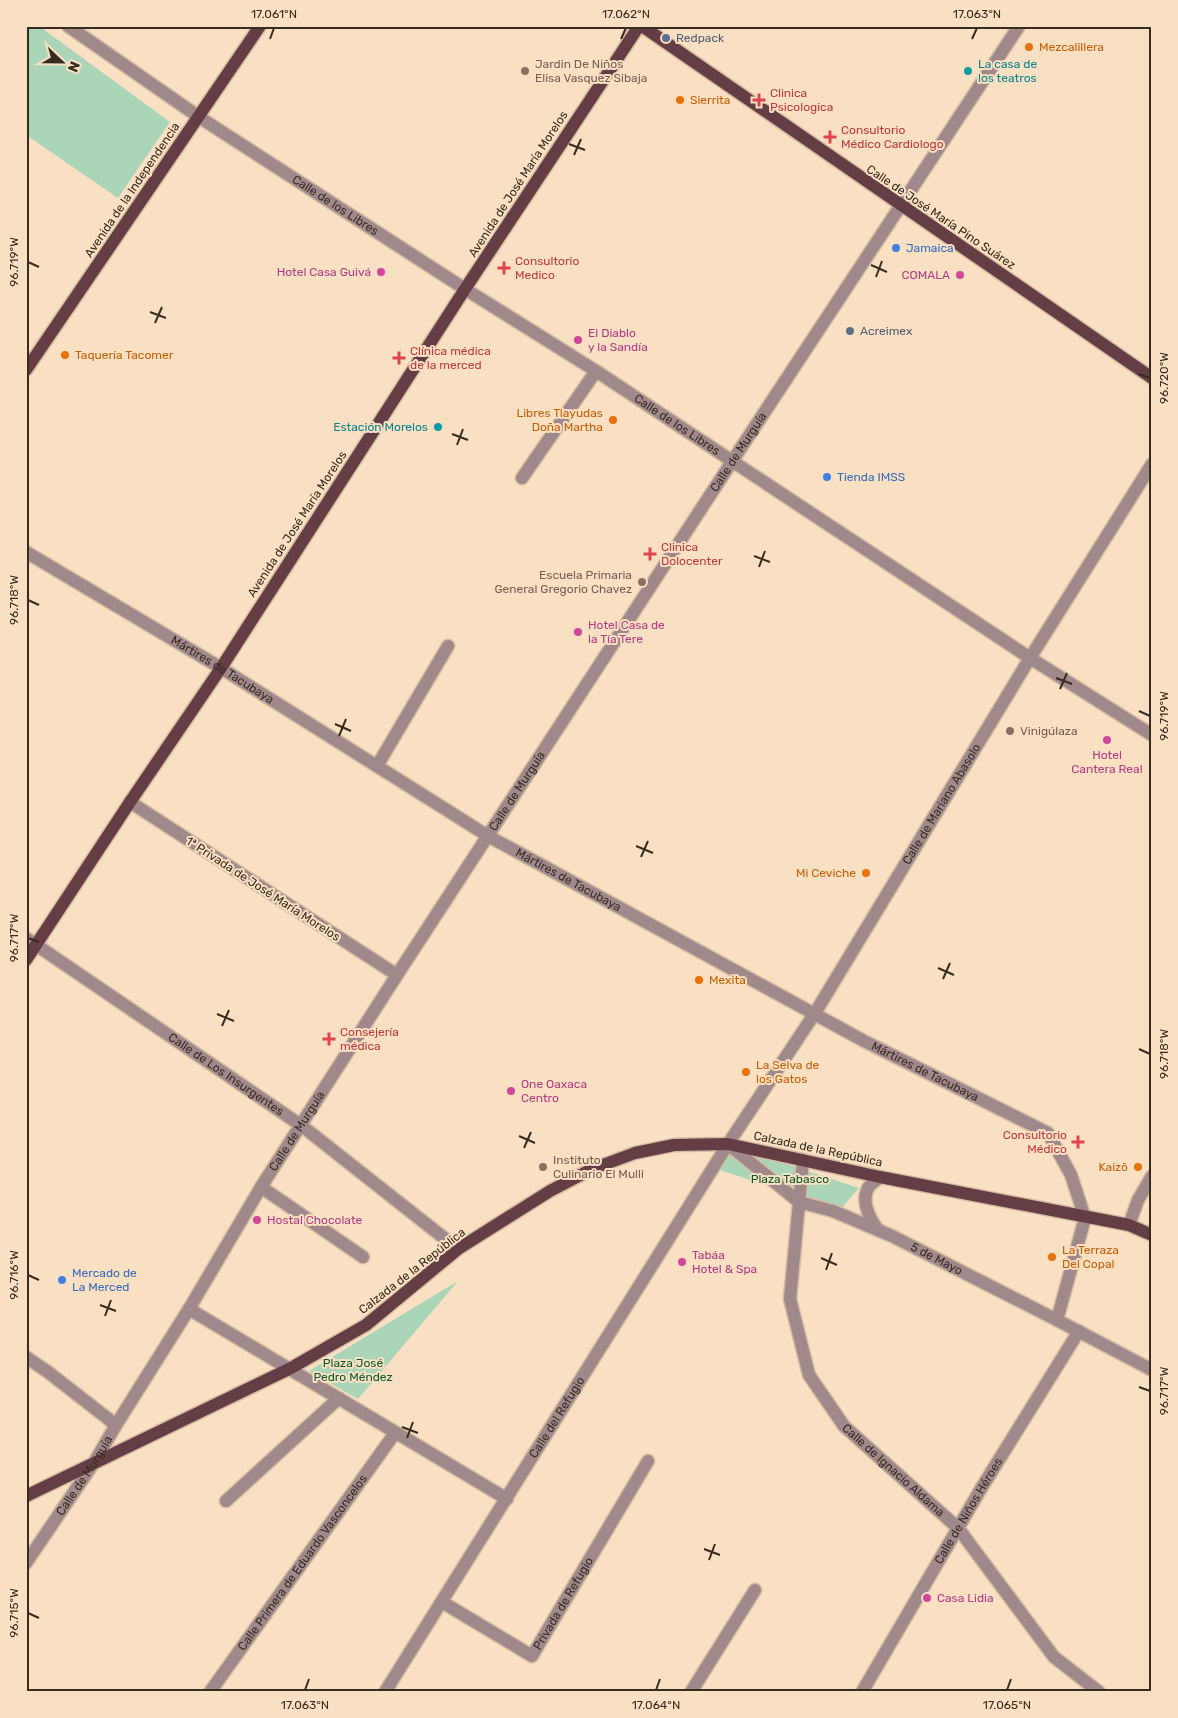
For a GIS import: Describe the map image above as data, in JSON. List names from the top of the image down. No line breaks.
{"streets":{"main road":["Avenida de José María Morelos","Avenida de la Independencia","Calle de José María Pino Suárez","Calzada de la República"],"street":["Calle de los Libres","Calle de Murguía","Mártires de Tacubaya","Calle de Mariano Abasolo","1ª Prívada de José María Morelos","Calle de Los Insurgentes","5 de Mayo","Calle del Refugio","Calle de Ignacio Aldama","Calle de Niños Héroes","Calle Primera de Eduardo Vasconcelos","Privada de Refugio"]},"crossings":[["Avenida de José María Morelos","Calle de los Libres"],["Avenida de José María Morelos","Calle de José María Pino Suárez"],["Avenida de José María Morelos","Mártires de Tacubaya"],["Avenida de José María Morelos","1ª Prívada de José María Morelos"],["Avenida de José María Morelos","Calle de Los Insurgentes"],["Avenida de la Independencia","Calle de los Libres"],["Calle de los Libres","Calle de Murguía"],["Calle de los Libres","Calle de Mariano Abasolo"],["Calle de José María Pino Suárez","Calle de Murguía"],["Calle de Murguía","Mártires de Tacubaya"],["Calle de Murguía","1ª Prívada de José María Morelos"],["Calle de Murguía","Calle de Los Insurgentes"],["Calle de Murguía","Calzada de la República"],["Mártires de Tacubaya","Calle de Mariano Abasolo"],["Mártires de Tacubaya","Calzada de la República"],["Calle de Mariano Abasolo","Calzada de la República"],["Calle de Mariano Abasolo","5 de Mayo"],["Calle de Mariano Abasolo","Calle del Refugio"],["Calle de Los Insurgentes","Calzada de la República"],["Calzada de la República","5 de Mayo"],["Calzada de la República","Calle del Refugio"],["Calzada de la República","Calle de Ignacio Aldama"],["5 de Mayo","Calle del Refugio"],["5 de Mayo","Calle de Ignacio Aldama"],["5 de Mayo","Calle de Niños Héroes"],["Calle del Refugio","Privada de Refugio"],["Calle de Ignacio Aldama","Calle de Niños Héroes"]],"parks":["Plaza Tabasco","Plaza José Pedro Méndez"],"places":{"other":["Redpack","Mezcalillera","Jardin De Niños Elisa Vasquez Sibaja","La casa de los teatros","Sierrita","Jamaica","Hotel Casa Guivá","COMALA","Acreimex","El Diablo y la Sandía","Taquería Tacomer","Libres Tlayudas Doña Martha","Estación Morelos","Tienda IMSS","Escuela Primaria General Gregorio Chavez","Hotel Casa de la Tía Tere","Vinigúlaza","Hotel Cantera Real","Mi Ceviche","Mexita","La Selva de los Gatos","One Oaxaca Centro","Instituto Culinario El Mulli","Kaizō","Hostal Chocolate","La Terraza Del Copal","Tabáa Hotel & Spa","Mercado de La Merced","Casa Lidia"],"health":["Clinica Psicologica","Consultorio Médico Cardiologo","Consultorio Medico","Clínica médica de la merced","Clinica Dolocenter","Consejería médica","Consultorio Médico"]},"north":"right","coordinates":["17.061°N","17.062°N","17.063°N","96.719°W","96.720°W","96.718°W","96.717°W","96.716°W","96.715°W","17.064°N","17.065°N"]}
